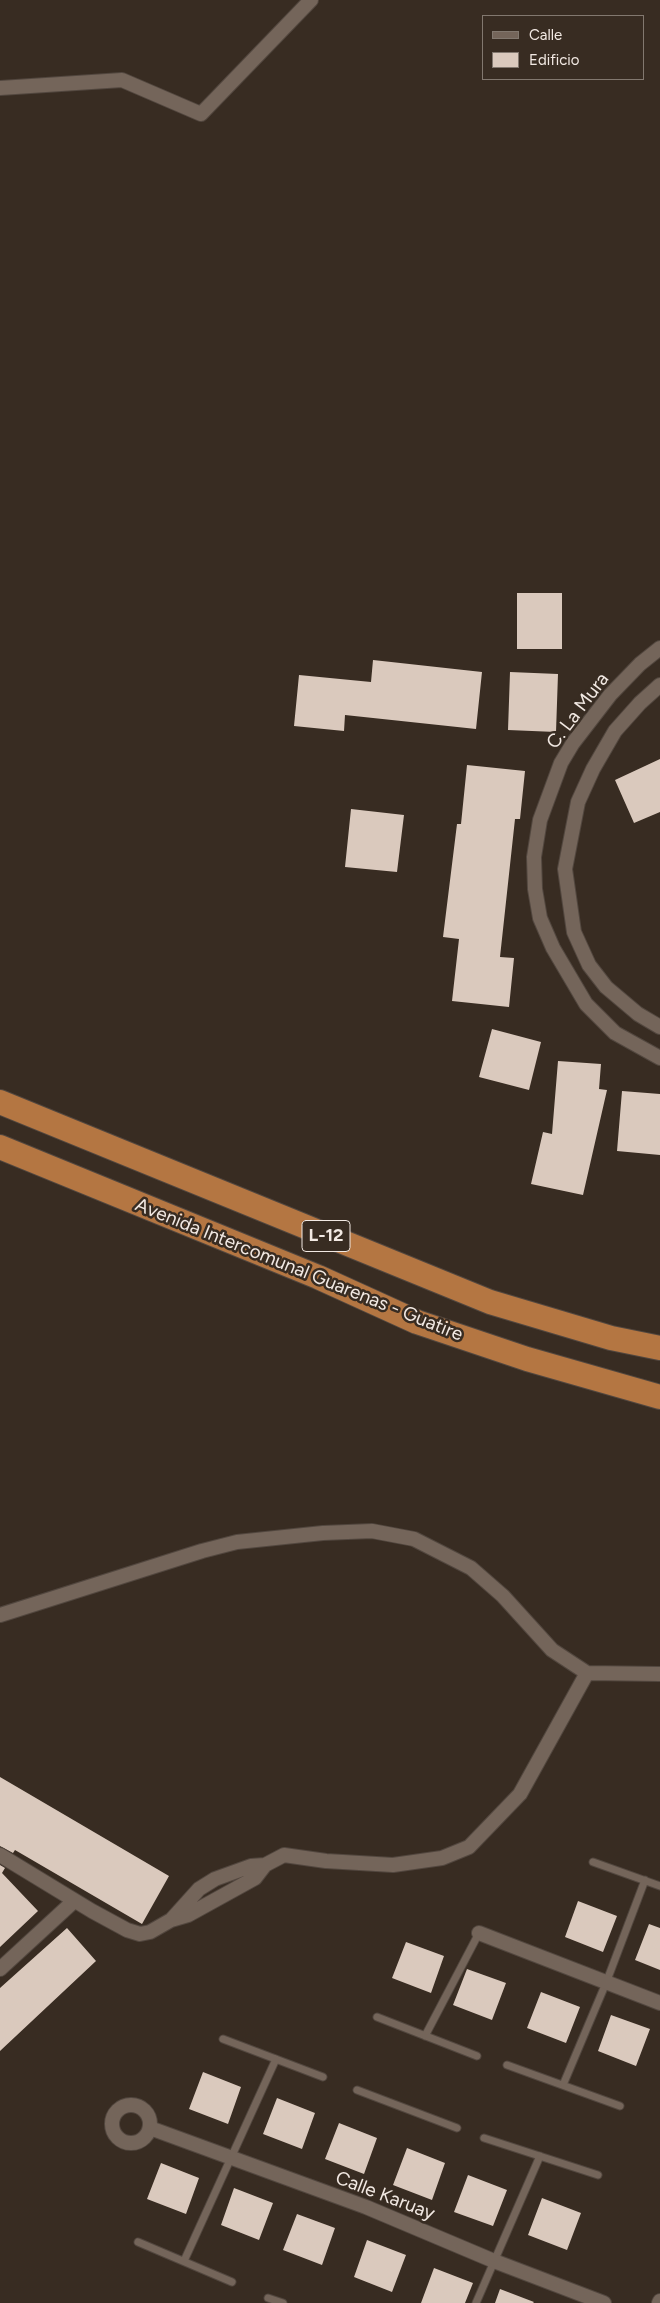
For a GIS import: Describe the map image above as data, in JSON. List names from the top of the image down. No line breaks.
{"streets":{"highway":["L-12","Avenida Intercomunal Guarenas - Guatire"],"street":["C. La Mura","Calle Karuay"]},"legend":["Calle","Edificio"]}
